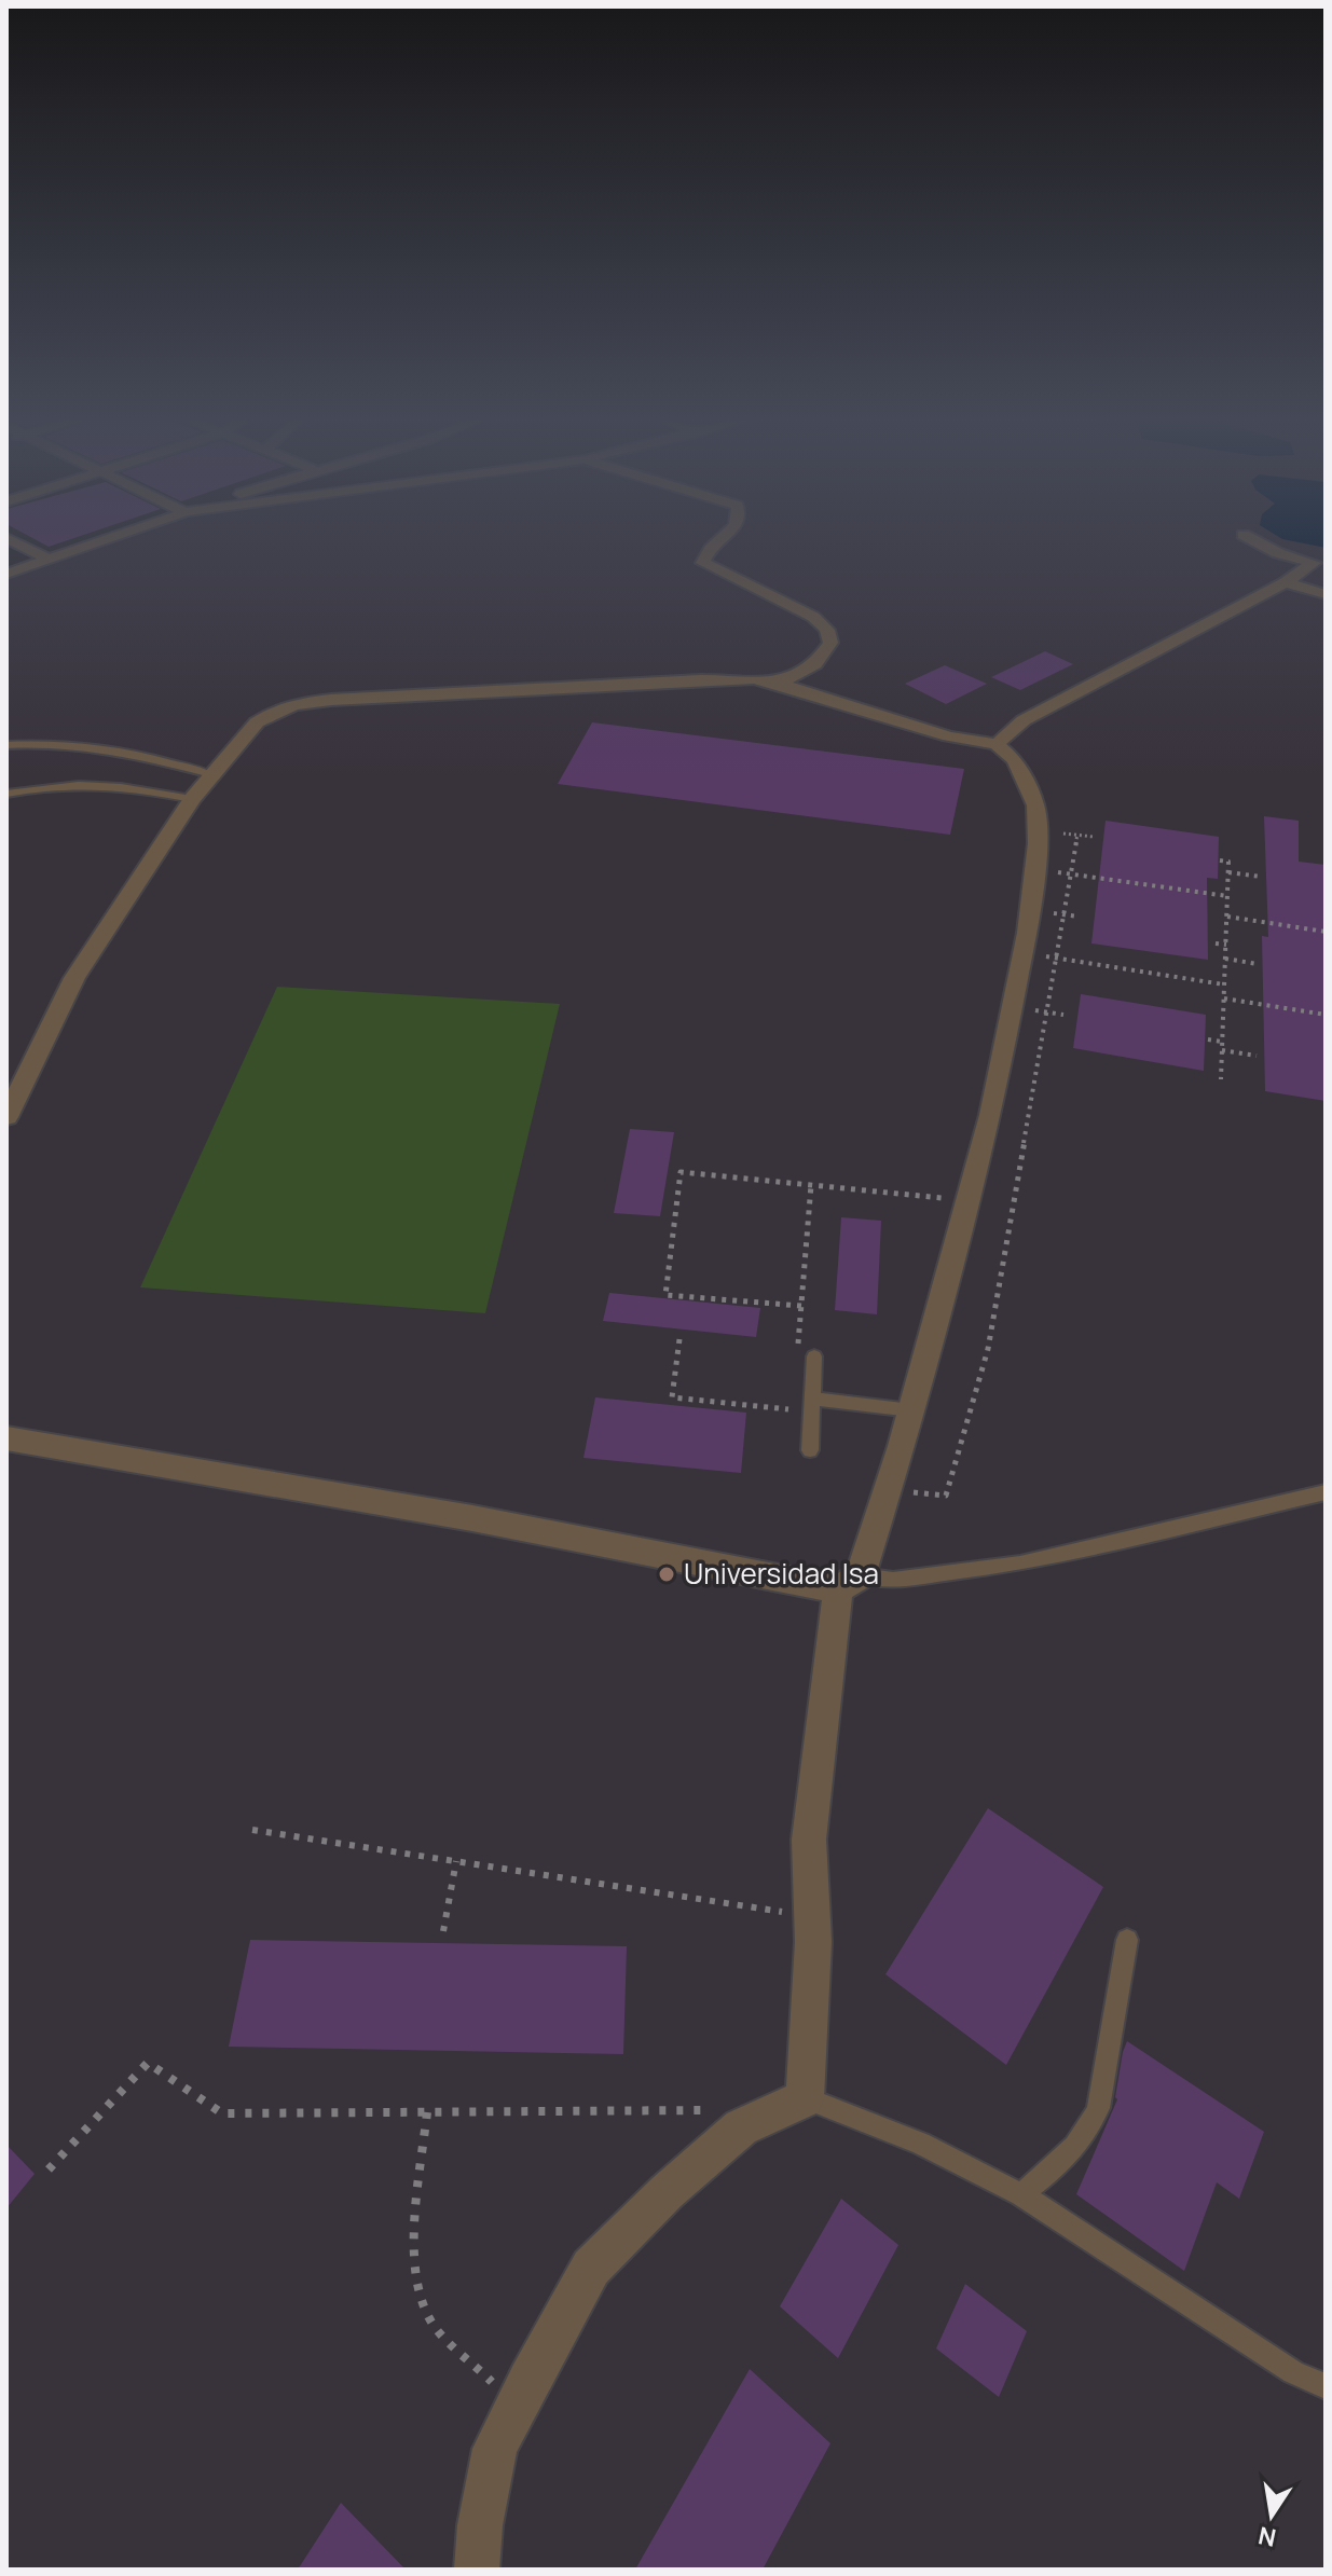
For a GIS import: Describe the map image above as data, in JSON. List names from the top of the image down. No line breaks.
{"places":["Universidad Isa"],"north":"bottom"}
